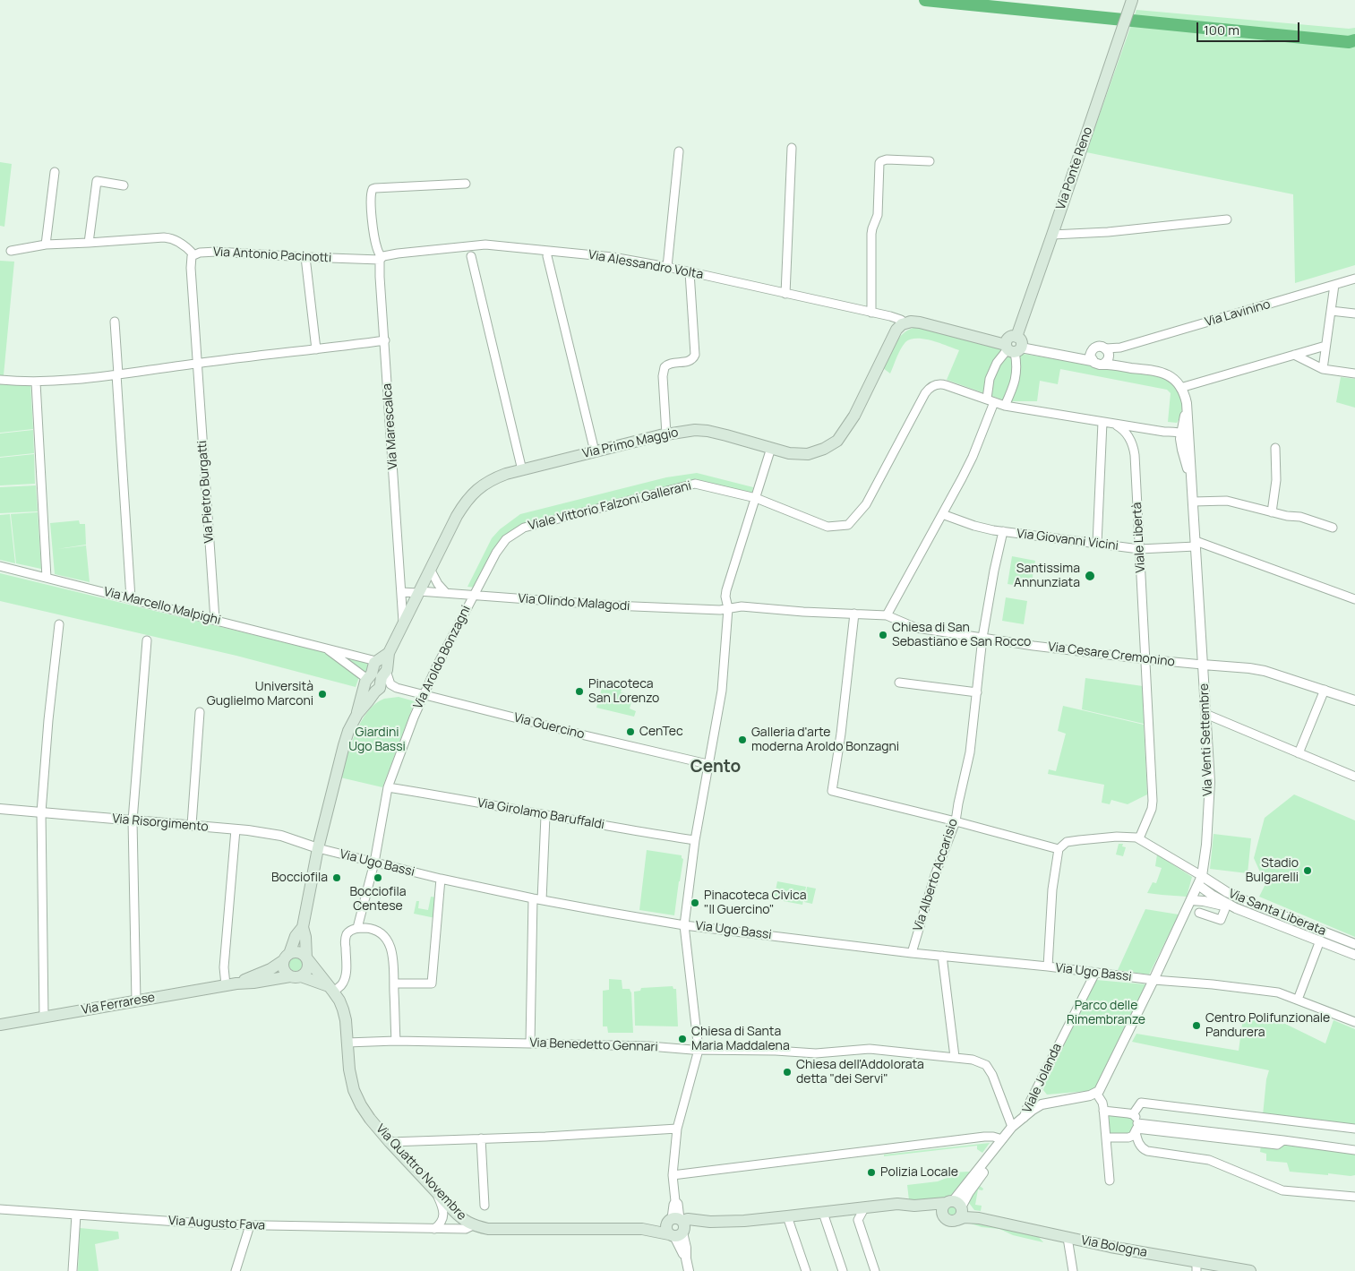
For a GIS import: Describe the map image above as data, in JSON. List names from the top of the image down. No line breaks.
{"streets":{"main road":["Via Ponte Reno","Via Primo Maggio","Via Ferrarese","Via Quattro Novembre","Via Bologna"],"street":["Via Antonio Pacinotti","Via Alessandro Volta","Via Lavinino","Via Marescalca","Via Pietro Burgatti","Viale Vittorio Falzoni Gallerani","Viale Libertà","Via Giovanni Vicini","Via Olindo Malagodi","Via Marcello Malpighi","Via Cesare Cremonino","Via Aroldo Bonzagni","Via Guercino","Via Venti Settembre","Via Girolamo Baruffaldi","Via Risorgimento","Via Ugo Bassi","Via Alberto Accarisio","Via Santa Liberata","Via Benedetto Gennari","Viale Jolanda","Via Augusto Fava"]},"crossings":[["Via Antonio Pacinotti","Via Alessandro Volta"],["Via Antonio Pacinotti","Via Marescalca"],["Via Alessandro Volta","Via Marescalca"],["Via Alessandro Volta","Via Primo Maggio"],["Via Lavinino","Via Venti Settembre"],["Via Marescalca","Via Primo Maggio"],["Via Primo Maggio","Via Olindo Malagodi"],["Via Primo Maggio","Via Marcello Malpighi"],["Via Primo Maggio","Via Guercino"],["Via Pietro Burgatti","Via Marcello Malpighi"],["Viale Vittorio Falzoni Gallerani","Via Olindo Malagodi"],["Viale Vittorio Falzoni Gallerani","Via Aroldo Bonzagni"],["Viale Libertà","Via Giovanni Vicini"],["Viale Libertà","Via Cesare Cremonino"],["Via Giovanni Vicini","Via Venti Settembre"],["Via Giovanni Vicini","Via Alberto Accarisio"],["Via Olindo Malagodi","Via Cesare Cremonino"],["Via Olindo Malagodi","Via Aroldo Bonzagni"],["Via Marcello Malpighi","Via Guercino"],["Via Cesare Cremonino","Via Venti Settembre"],["Via Cesare Cremonino","Via Alberto Accarisio"],["Via Aroldo Bonzagni","Via Guercino"],["Via Aroldo Bonzagni","Via Girolamo Baruffaldi"],["Via Aroldo Bonzagni","Via Ugo Bassi"],["Via Venti Settembre","Via Ugo Bassi"],["Via Venti Settembre","Via Santa Liberata"],["Via Venti Settembre","Viale Jolanda"],["Via Risorgimento","Via Ugo Bassi"],["Via Ugo Bassi","Via Alberto Accarisio"],["Via Ugo Bassi","Viale Jolanda"],["Via Ferrarese","Via Quattro Novembre"],["Via Benedetto Gennari","Via Quattro Novembre"],["Via Quattro Novembre","Via Augusto Fava"],["Via Quattro Novembre","Via Bologna"]],"districts":["Cento"],"parks":["Giardini Ugo Bassi","Parco delle Rimembranze"],"places":["Santissima Annunziata","Chiesa di San Sebastiano e San Rocco","Pinacoteca San Lorenzo","Università Guglielmo Marconi","CenTec","Galleria d'arte moderna Aroldo Bonzagni","Stadio Bulgarelli","Bocciofila","Bocciofila Centese","Pinacoteca Civica \"Il Guercino\"","Centro Polifunzionale Pandurera","Chiesa di Santa Maria Maddalena","Chiesa dell'Addolorata detta \"dei Servi\"","Polizia Locale"],"scale_bar":"100 m"}
